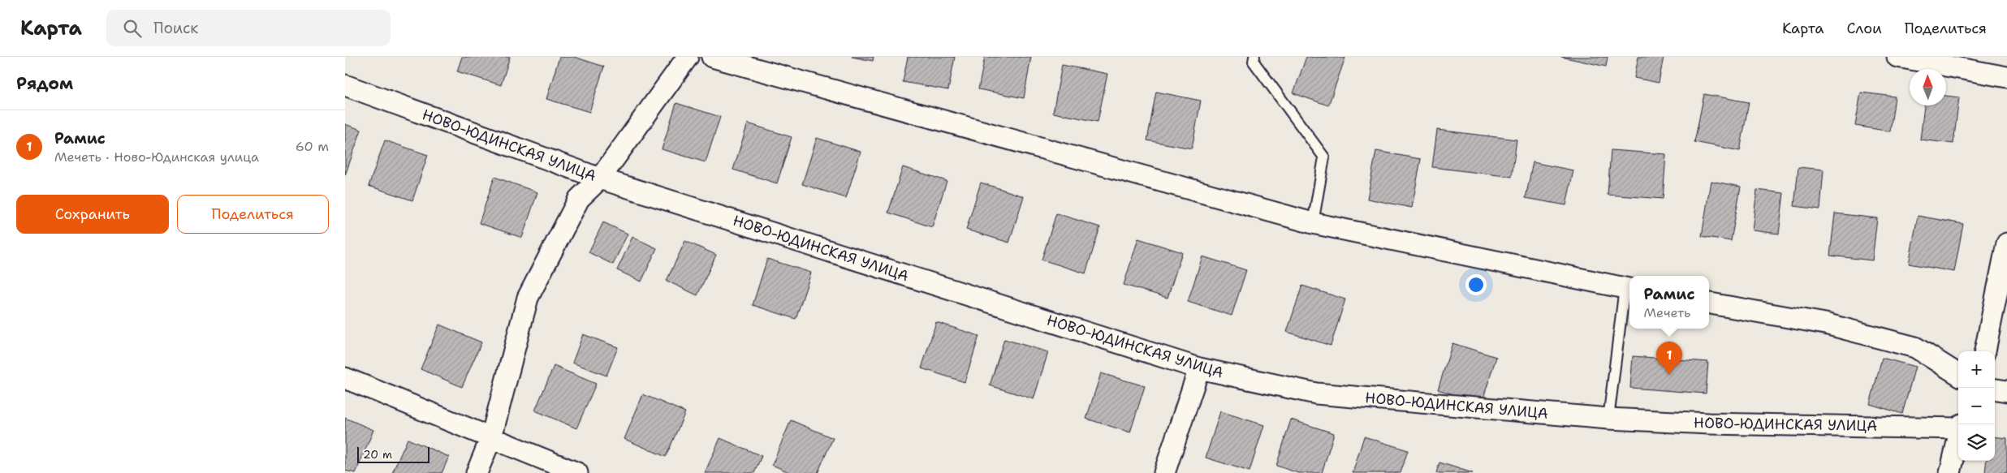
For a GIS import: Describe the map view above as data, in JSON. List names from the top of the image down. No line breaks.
{"streets":{"street":["НОВО-ЮДИНСКАЯ УЛИЦА"]},"scale_bar":"20 m","north":"top","page":{"header":"Карта","search":"Поиск","nav":["Карта","Слои","Поделиться"],"heading":"Рядом","list":[{"mark":"1","name":"Рамис","note":"Мечеть · Ново-Юдинская улица","value":"60 m"}],"buttons":["Сохранить","Поделиться"],"popup":["Рамис","Мечеть"],"pins":"1","map_buttons":["+","−"],"scale":"20 m"}}
